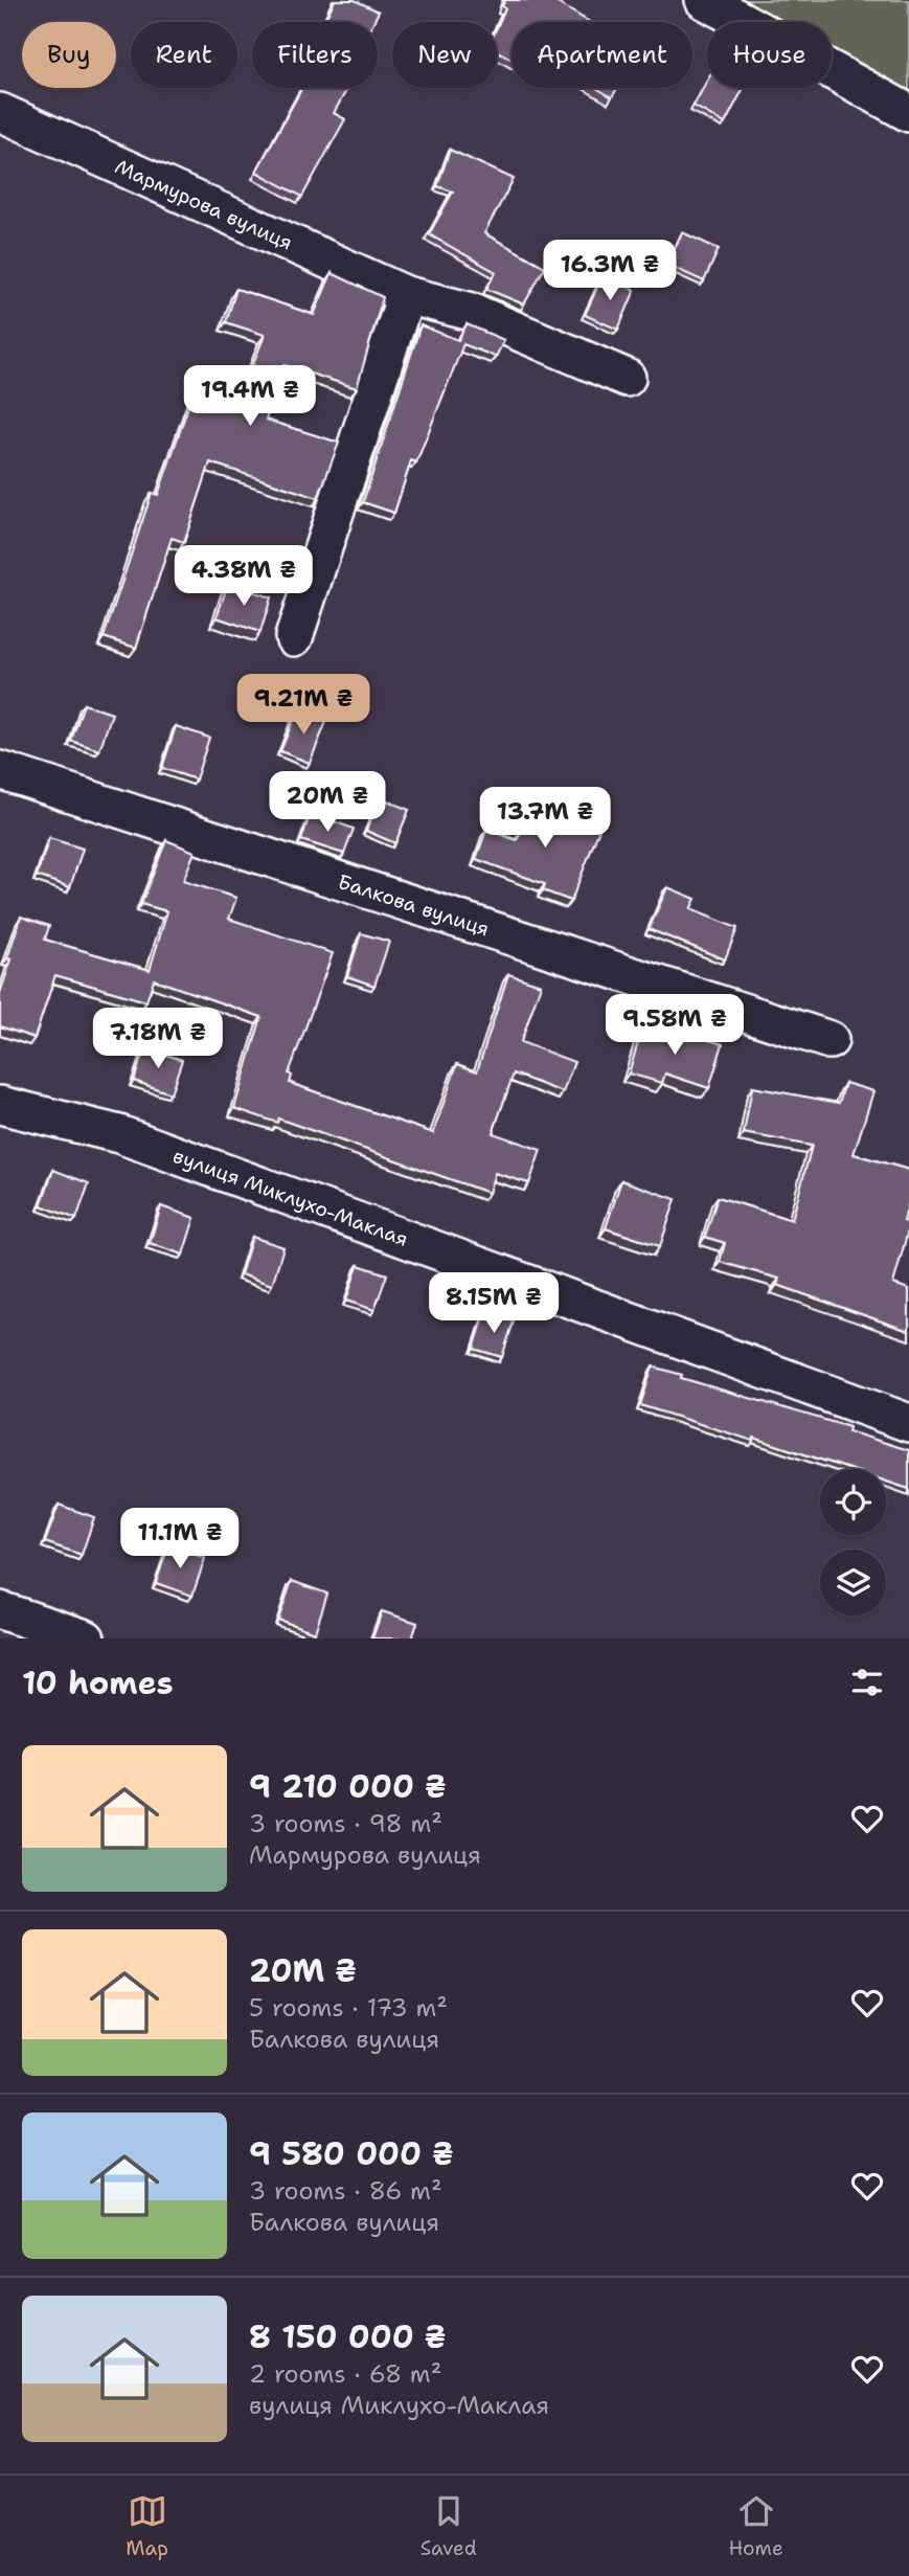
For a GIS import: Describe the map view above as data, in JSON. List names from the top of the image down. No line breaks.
{"streets":{"street":["Мармурова вулиця","Балкова вулиця","вулиця Миклухо-Маклая"]},"page":{"chip":["Buy","Rent","Filters","New","Apartment","House"],"price":["16.3M ₴","19.4M ₴","4.38M ₴","9.21M ₴","20M ₴","13.7M ₴","9.58M ₴","7.18M ₴","8.15M ₴","11.1M ₴"],"heading":"10 homes","list":[{"name":"9 210 000 ₴","note":"3 rooms · 98 m² · Мармурова вулиця"},{"name":"20M ₴","note":"5 rooms · 173 m² · Балкова вулиця"},{"name":"9 580 000 ₴","note":"3 rooms · 86 m² · Балкова вулиця"},{"name":"8 150 000 ₴","note":"2 rooms · 68 m² · вулиця Миклухо-Маклая"}],"tabs":["Map","Saved","Home"]}}
